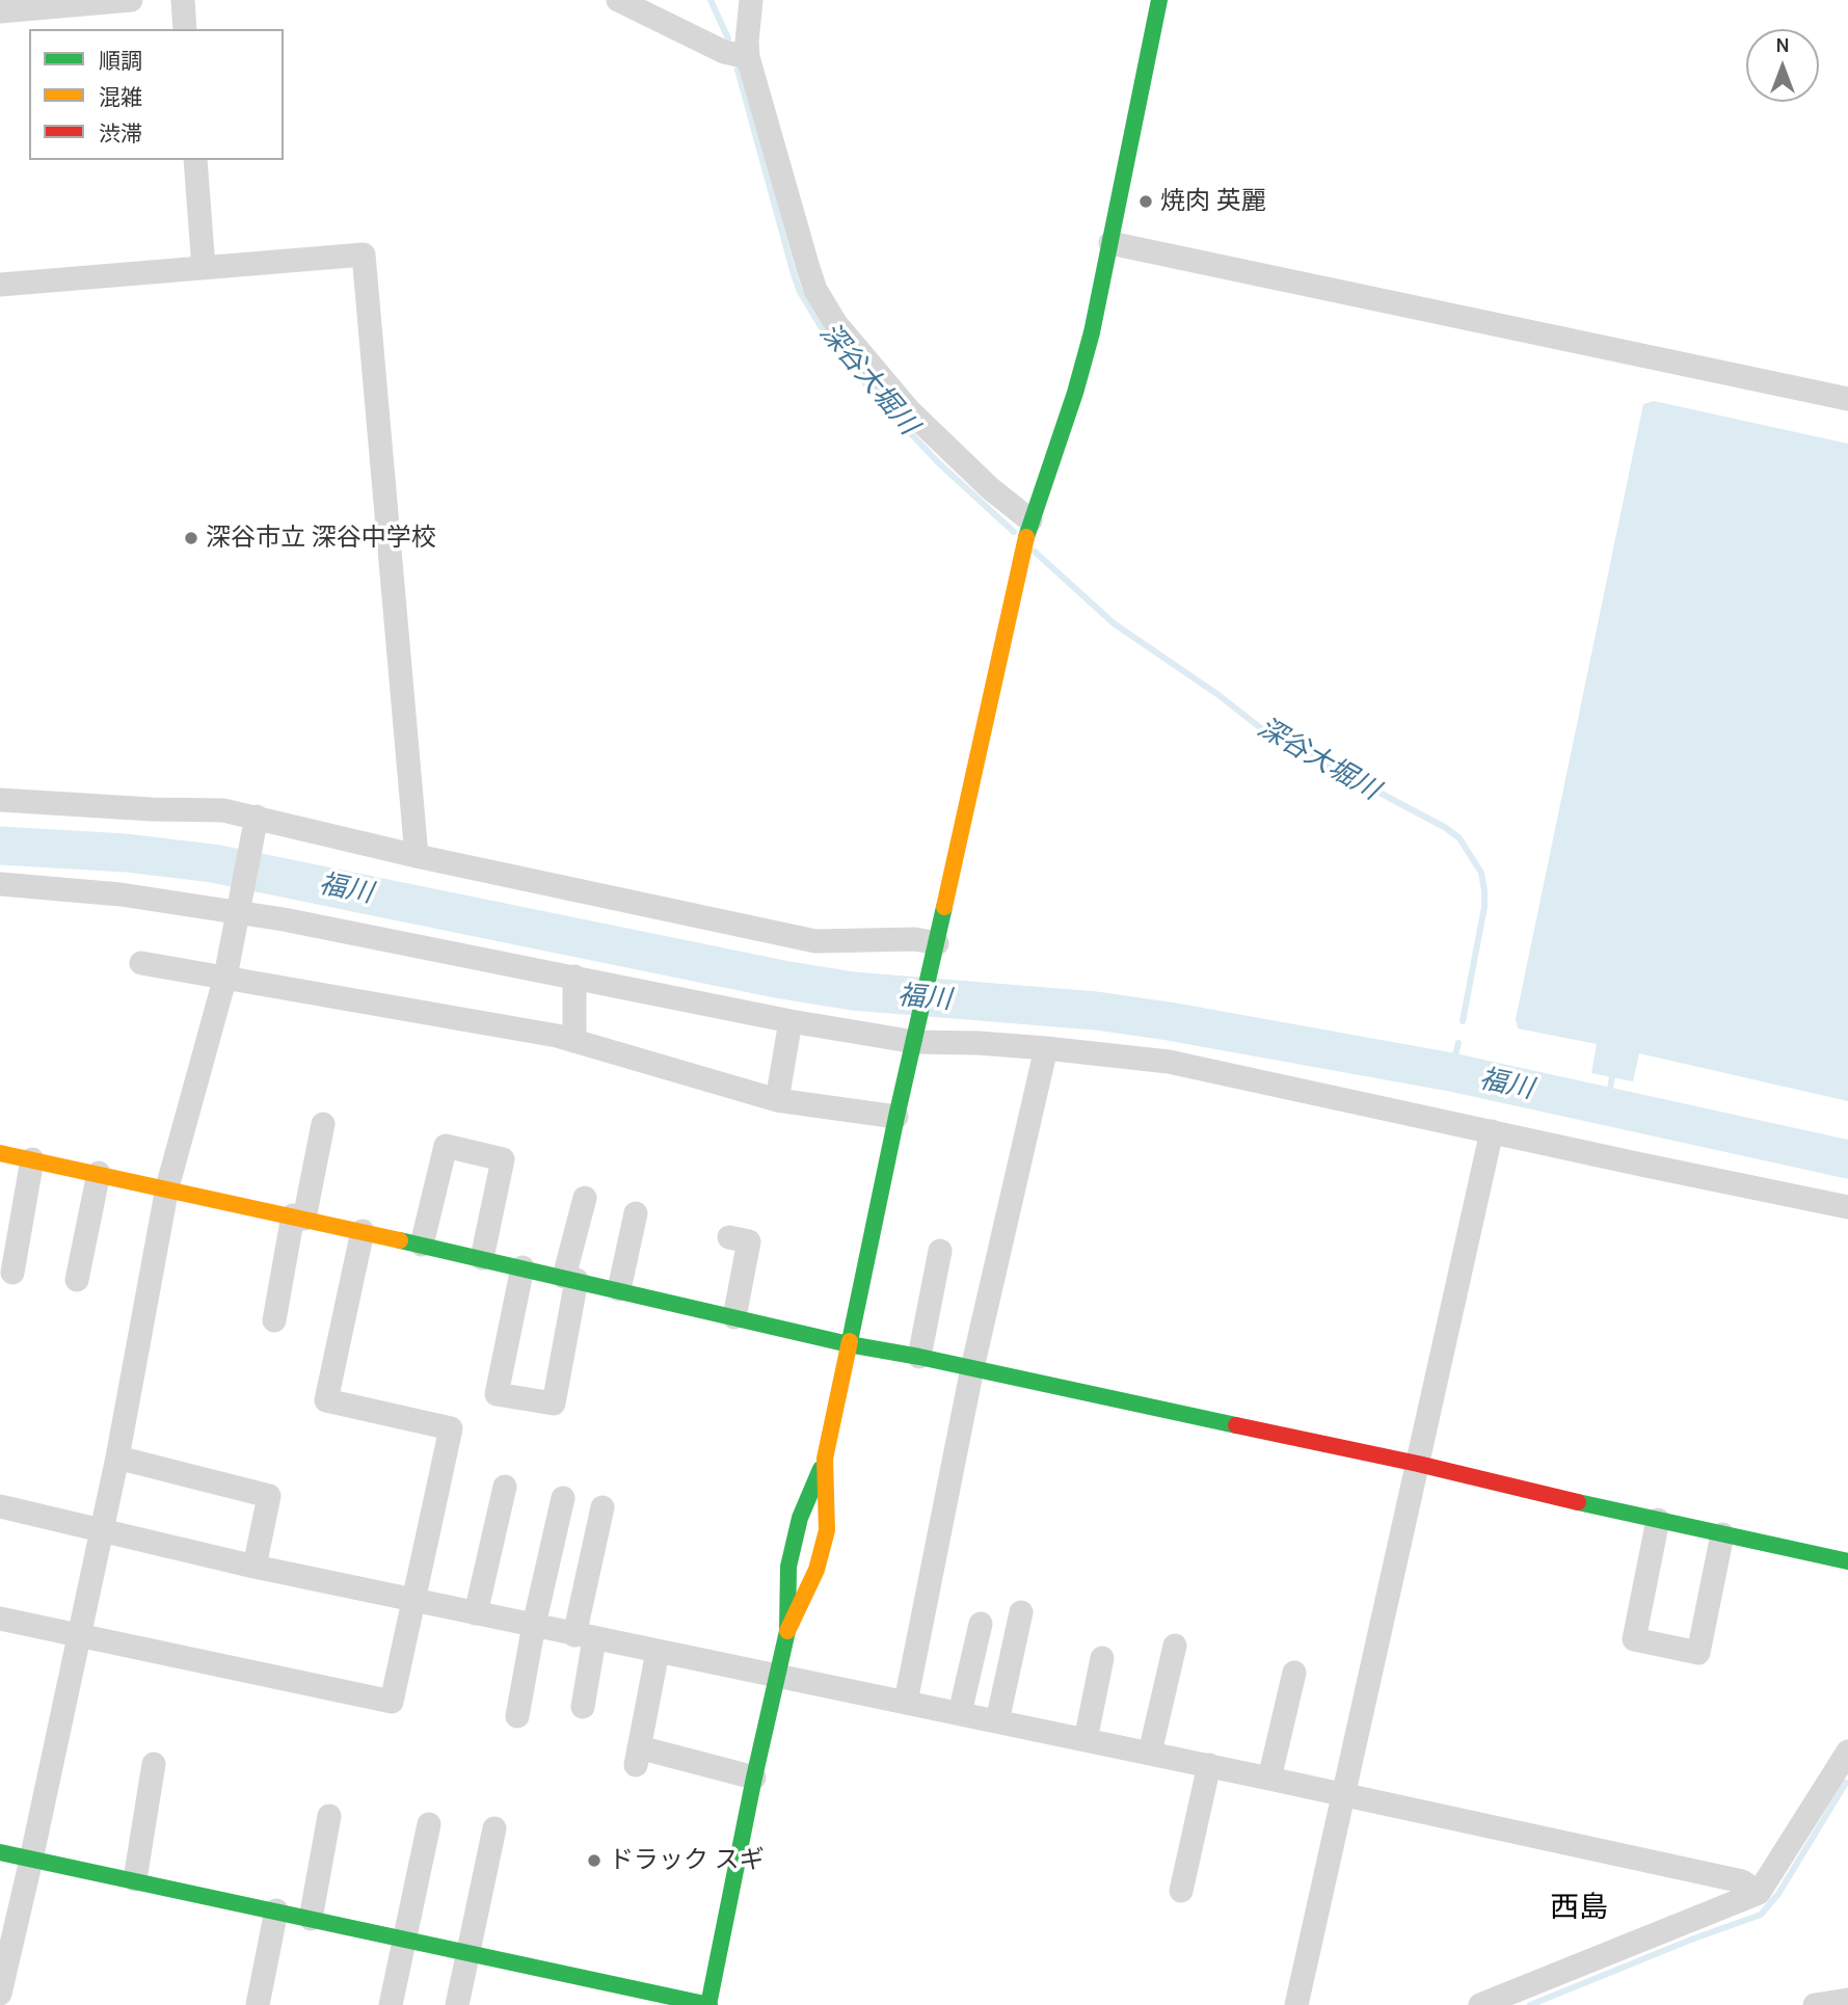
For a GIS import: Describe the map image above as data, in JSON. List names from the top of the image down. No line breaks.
{"districts":["西島"],"water":["深谷大堀川","福川"],"places":["焼肉 英麗","深谷市立 深谷中学校","ドラック スギ"],"legend":["順調","混雑","渋滞"],"north":"top"}
